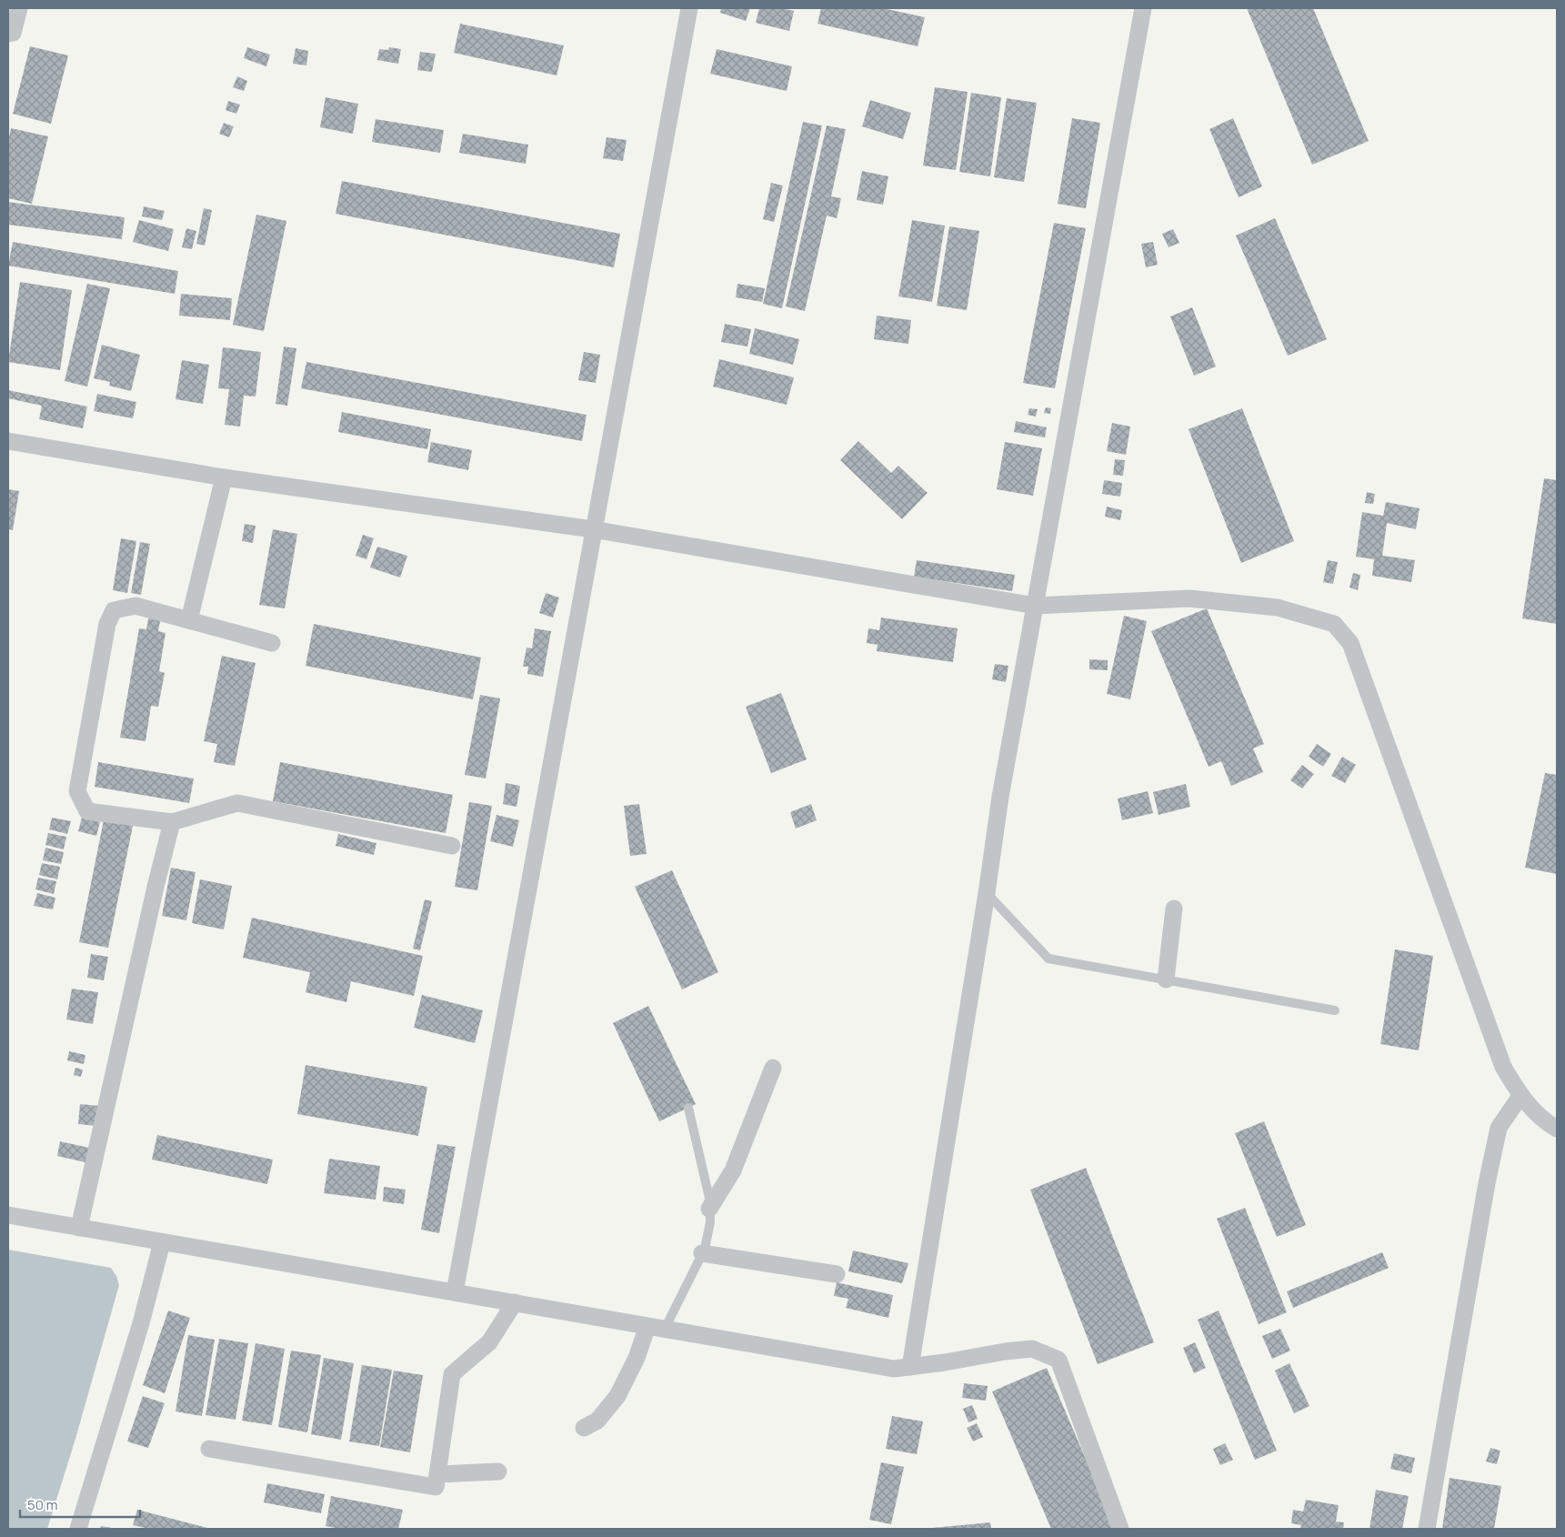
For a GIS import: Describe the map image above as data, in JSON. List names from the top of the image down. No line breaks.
{"scale_bar":"50 m"}
